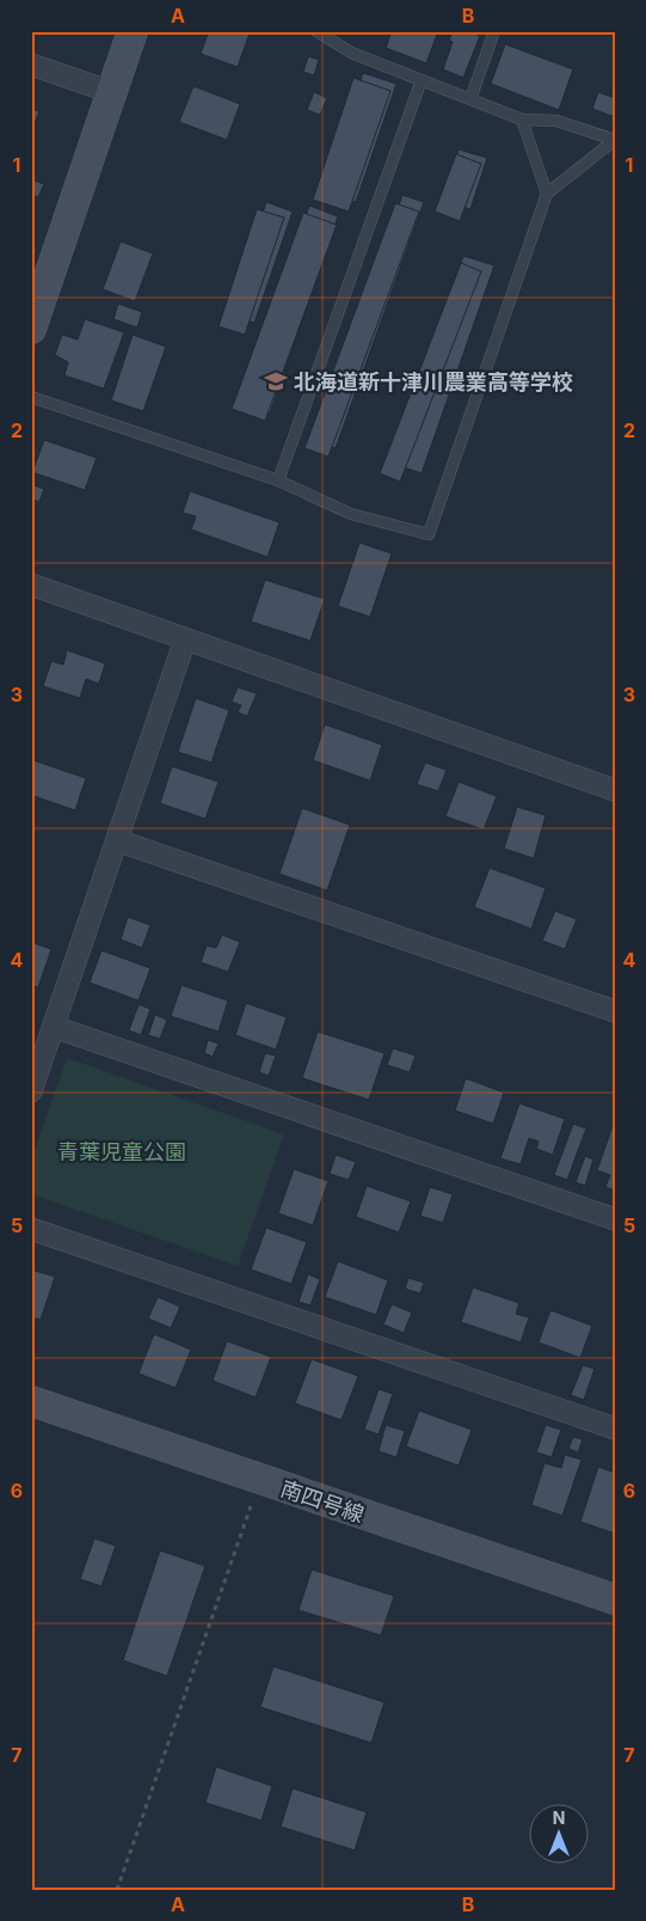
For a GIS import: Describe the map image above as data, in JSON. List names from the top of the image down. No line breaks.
{"streets":{"street":["南四号線"]},"parks":["青葉児童公園"],"places":{"school or university":["北海道新十津川農業高等学校"]},"north":"top","grid":{"columns":["A","B"],"rows":["1","2","3","4","5","6","7"]}}
